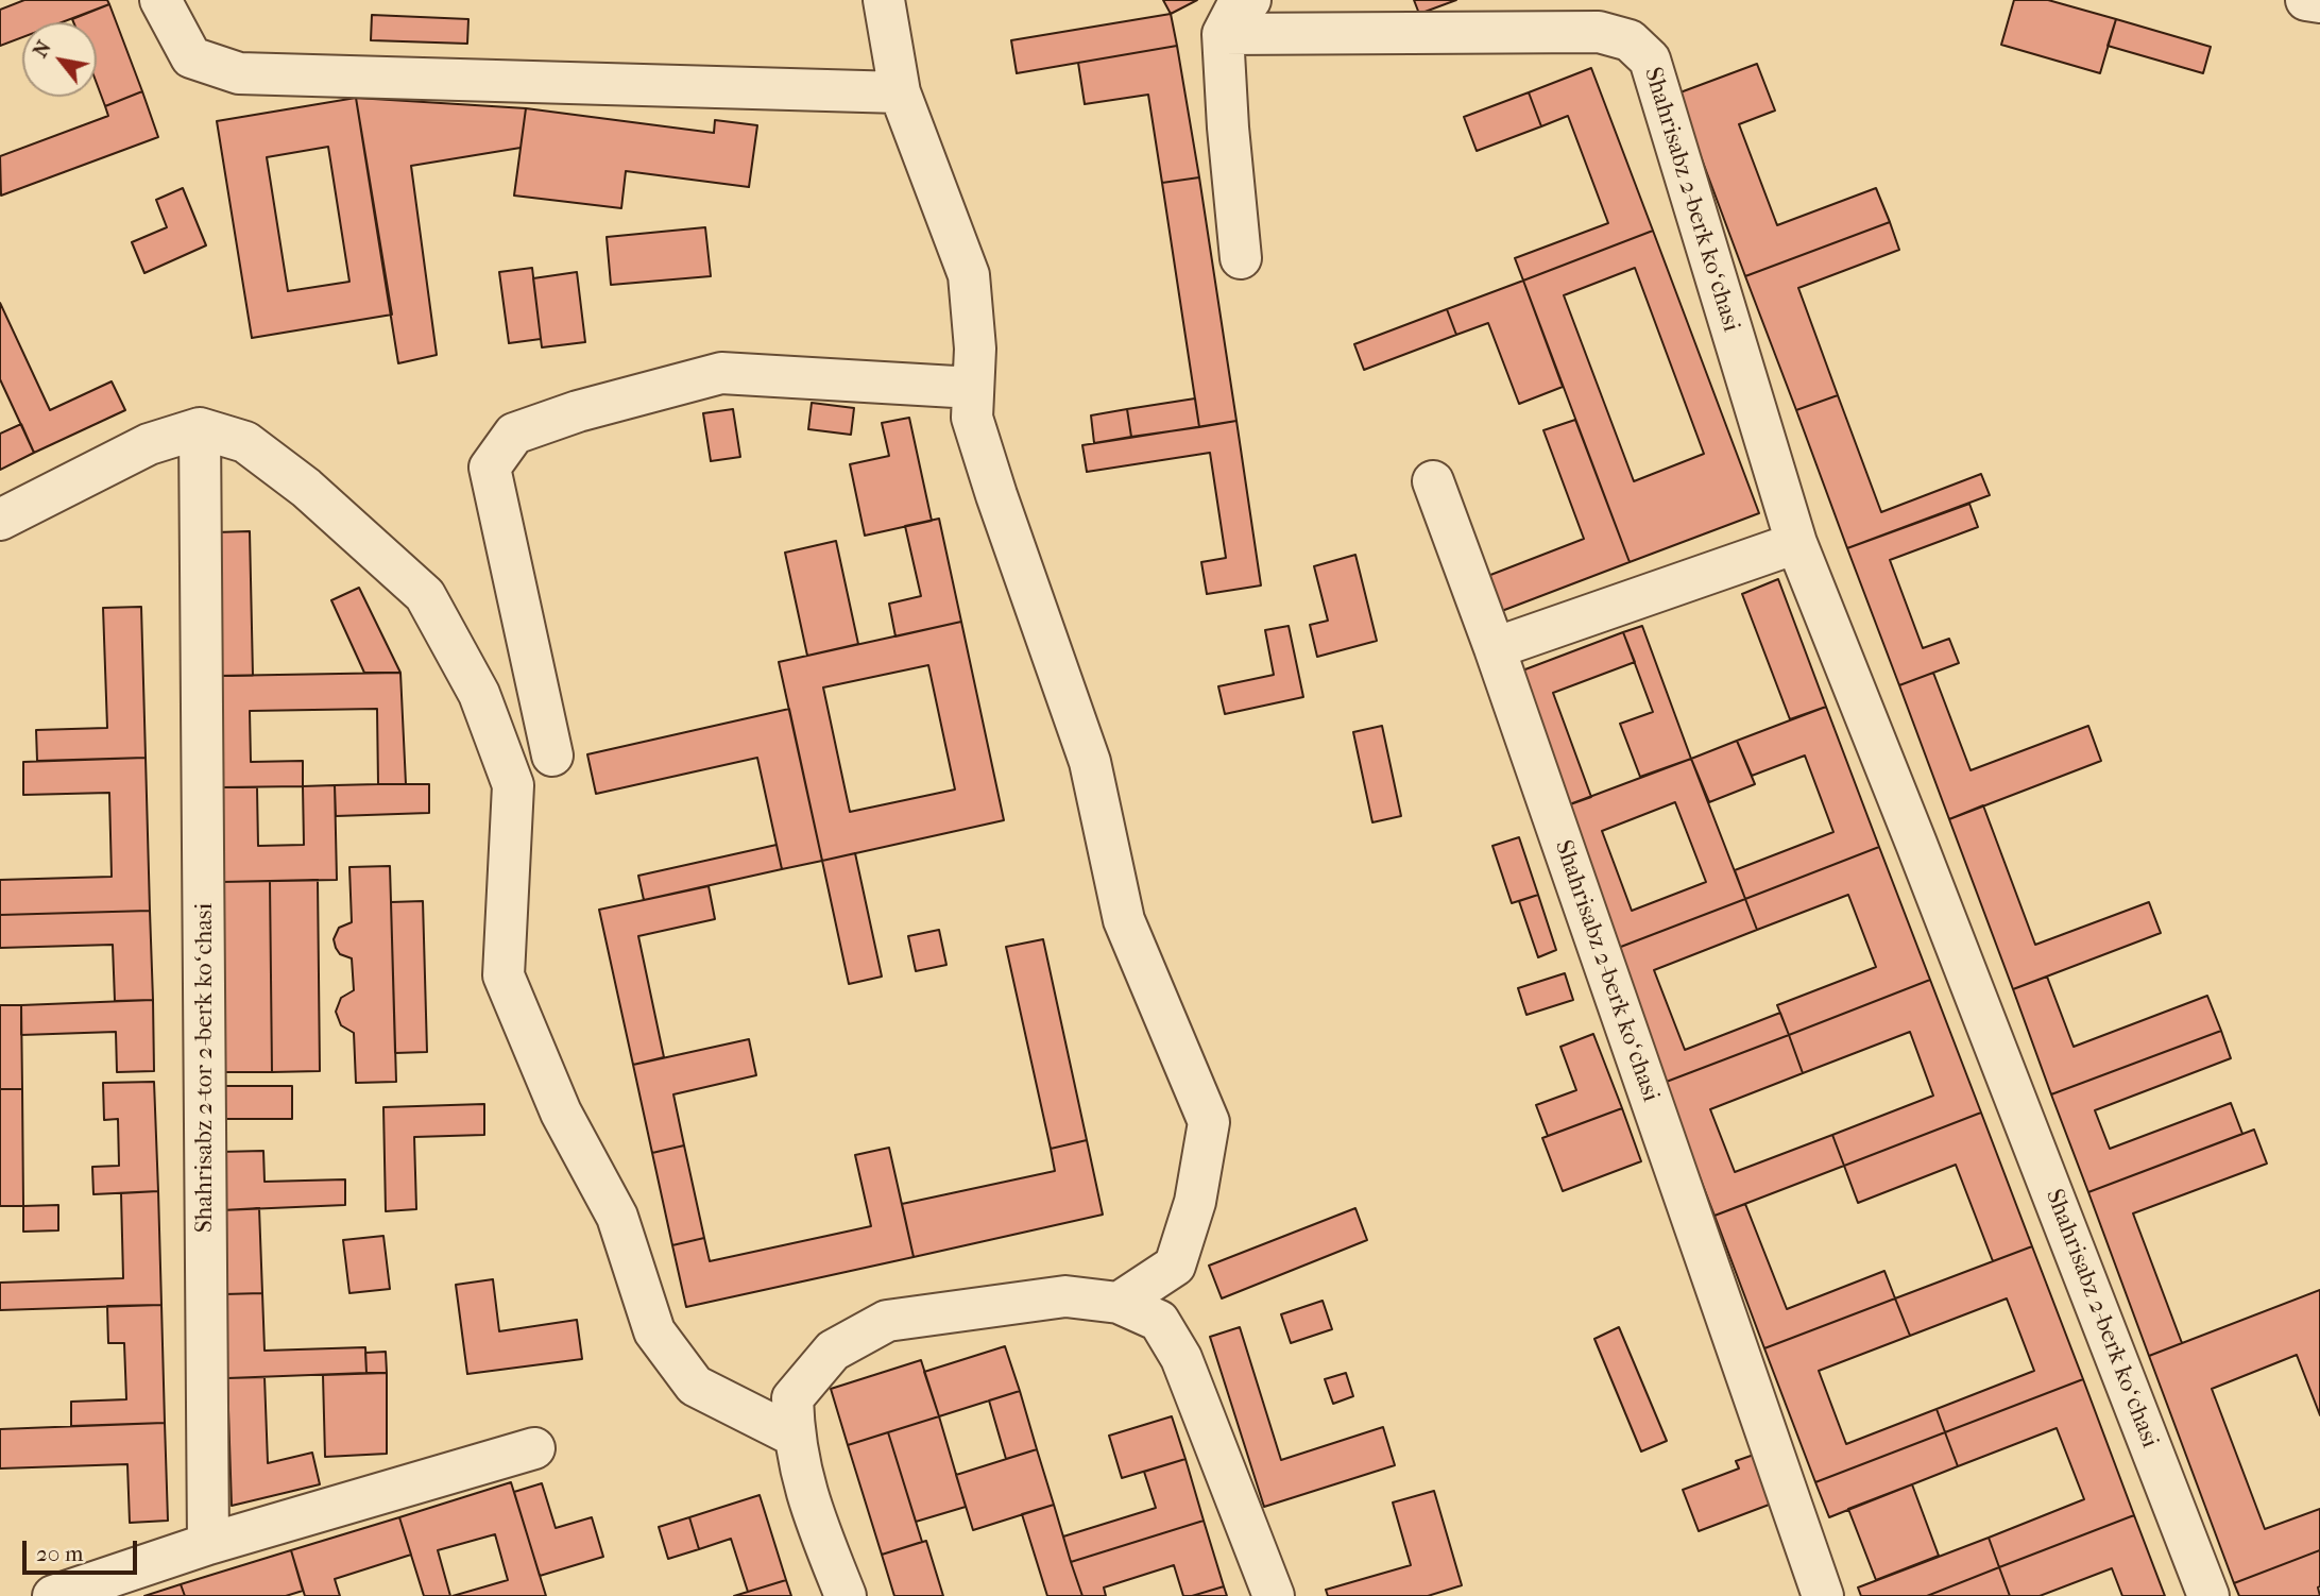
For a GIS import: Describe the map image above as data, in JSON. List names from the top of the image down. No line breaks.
{"streets":{"street":["Shahrisabz 2-berk koʻchasi","Shahrisabz 2-tor 2-berk koʻchasi"]},"scale_bar":"20 m","north":"top left"}
